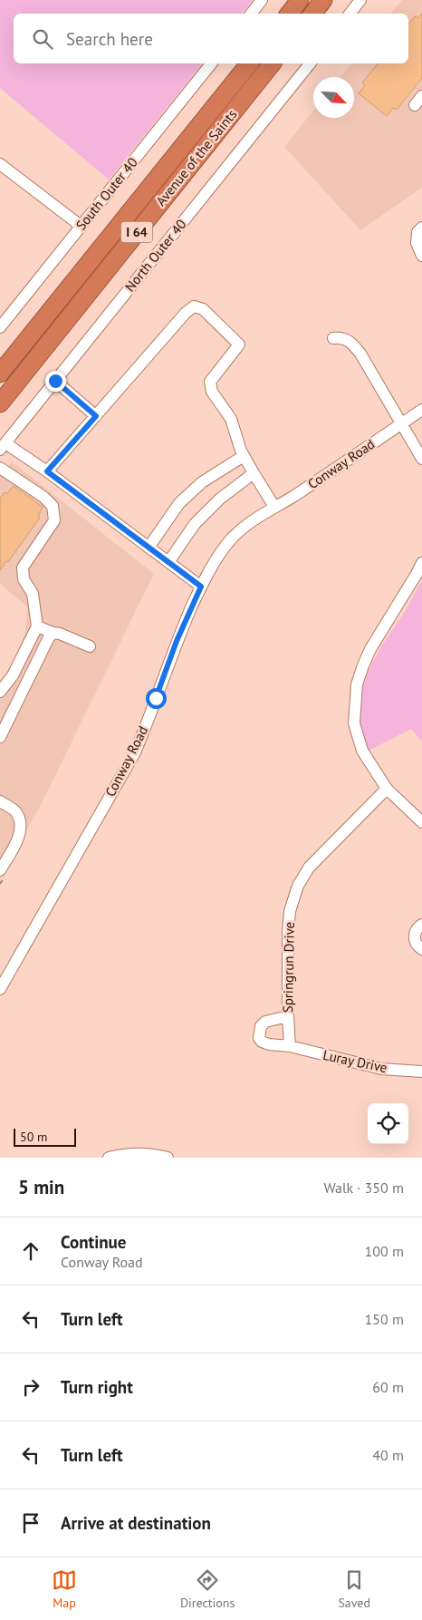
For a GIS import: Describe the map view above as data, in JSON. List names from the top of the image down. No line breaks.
{"streets":{"highway":["Avenue of the Saints","I 64"],"street":["South Outer 40","North Outer 40","Conway Road","Springrun Drive","Luray Drive"]},"crossings":[["Springrun Drive","Luray Drive"]],"scale_bar":"50 m","north":"bottom right","page":{"search":"Search here","scale":"50 m","heading":["5 min","Walk · 350 m"],"list":[["Continue","Conway Road","100 m"],["Turn left","150 m"],["Turn right","60 m"],["Turn left","40 m"],"Arrive at destination"],"nav":["Map","Directions","Saved"]}}
